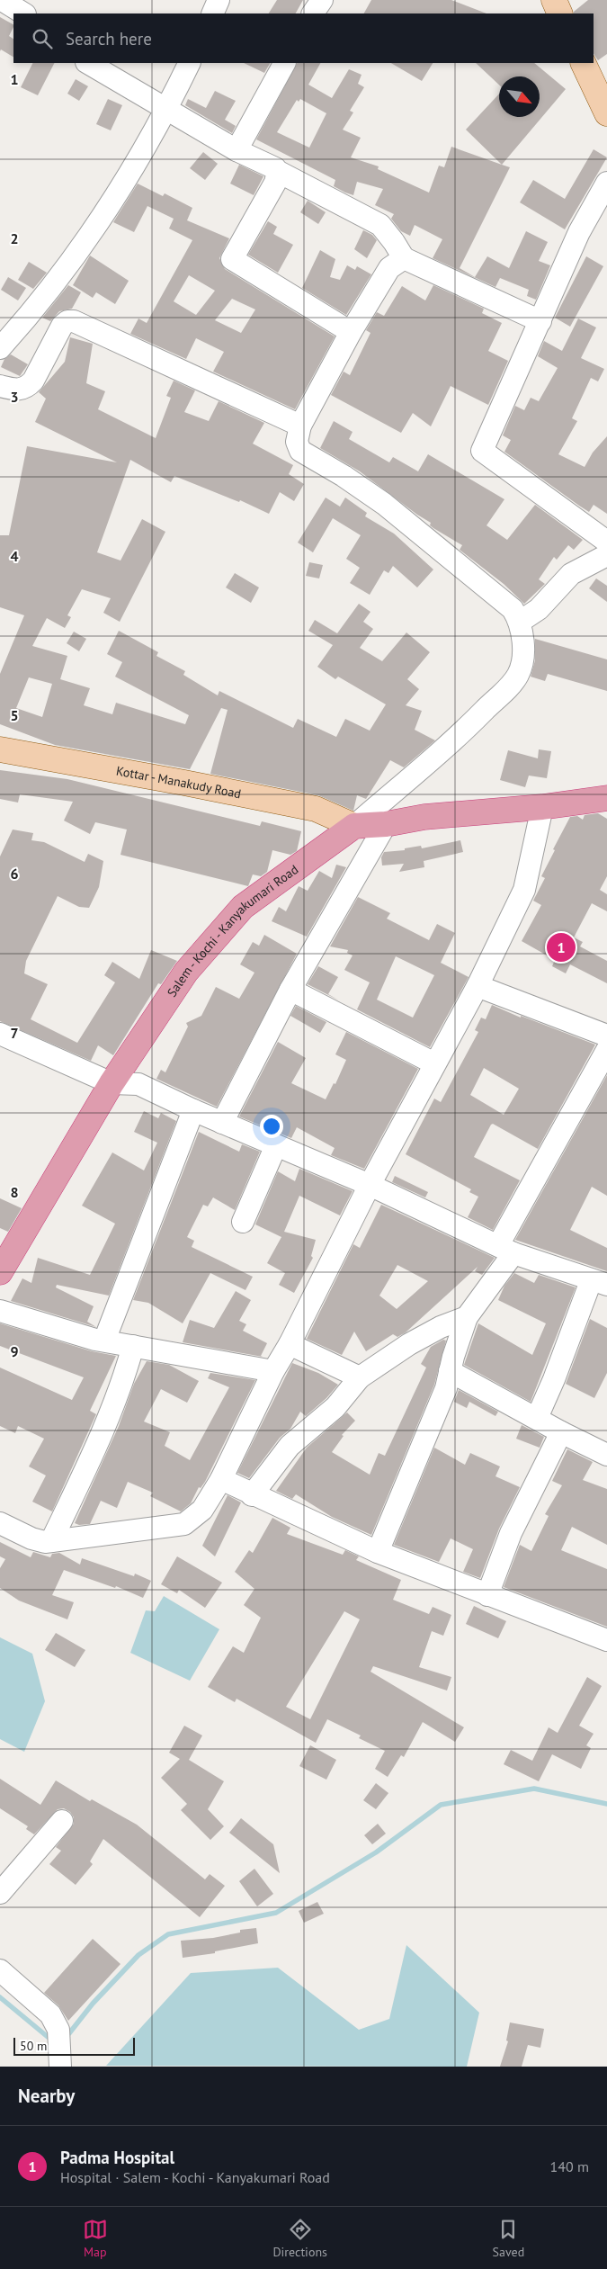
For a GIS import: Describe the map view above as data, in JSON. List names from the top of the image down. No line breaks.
{"streets":{"highway":["Salem - Kochi - Kanyakumari Road"],"main road":["Kottar - Manakudy Road"]},"crossings":[["Kottar - Manakudy Road","Salem - Kochi - Kanyakumari Road"]],"scale_bar":"50 m","north":"bottom right","page":{"search":"Search here","pins":"1","scale":"50 m","heading":"Nearby","list":[{"mark":"1","name":"Padma Hospital","note":"Hospital · Salem - Kochi - Kanyakumari Road","value":"140 m"}],"nav":["Map","Directions","Saved"]},"grid":{"rows":["1","2","3","4","5","6","7","8","9"]}}
